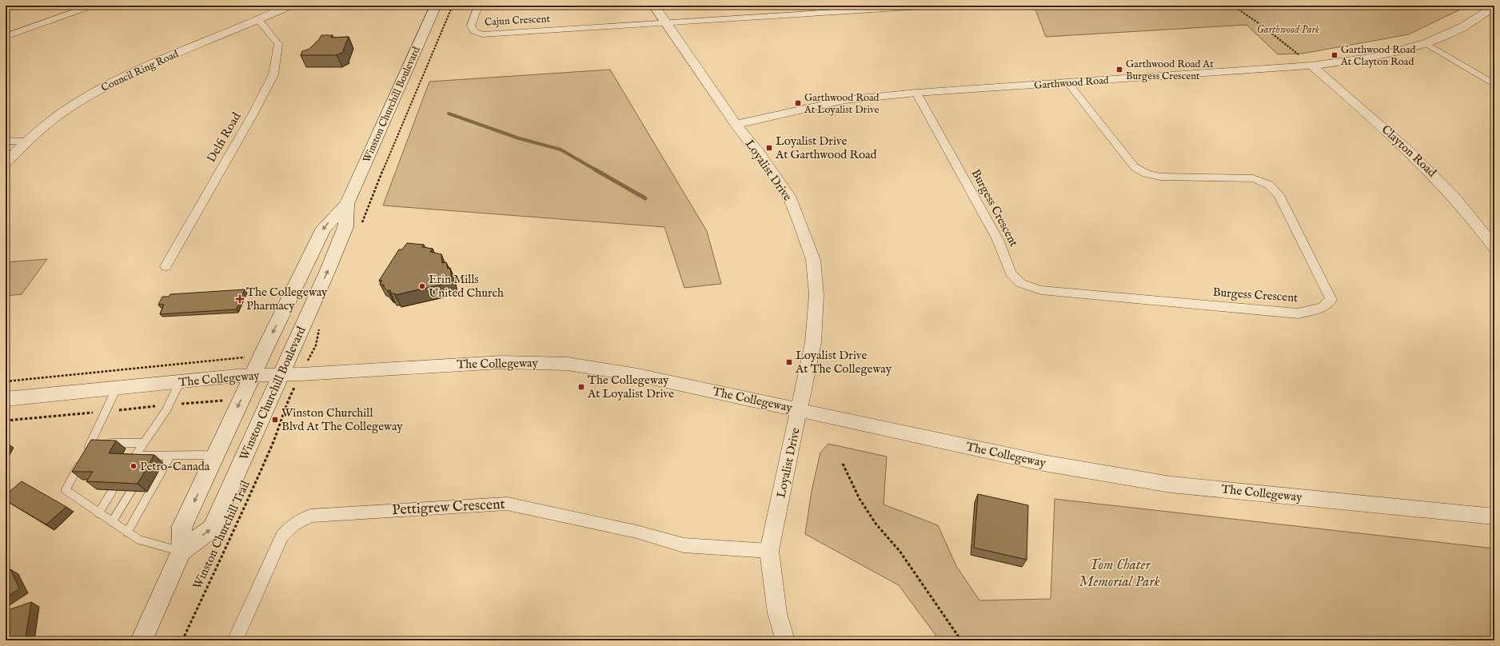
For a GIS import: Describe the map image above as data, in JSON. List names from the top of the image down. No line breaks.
{"streets":{"main road":["Winston Churchill Boulevard"],"street":["Cajun Crescent","Council Ring Road","Garthwood Road","Delfi Road","Clayton Road","Loyalist Drive","Burgess Crescent","The Collegeway","Pettigrew Crescent"],"path":["Winston Churchill Trail"]},"crossings":[["Cajun Crescent","Loyalist Drive"],["Council Ring Road","Delfi Road"],["Garthwood Road","Clayton Road"],["Garthwood Road","Loyalist Drive"],["Garthwood Road","Burgess Crescent"],["Winston Churchill Boulevard","The Collegeway"],["Loyalist Drive","The Collegeway"],["Loyalist Drive","Pettigrew Crescent"]],"parks":["Garthwood Park","Tom Chater Memorial Park"],"places":{"transit":["Garthwood Road At Clayton Road","Garthwood Road At Burgess Crescent","Garthwood Road At Loyalist Drive","Loyalist Drive At Garthwood Road","Loyalist Drive At The Collegeway","The Collegeway At Loyalist Drive","Winston Churchill Blvd At The Collegeway"],"other":["Erin Mills United Church","Petro-Canada"],"health":["The Collegeway Pharmacy"]}}
